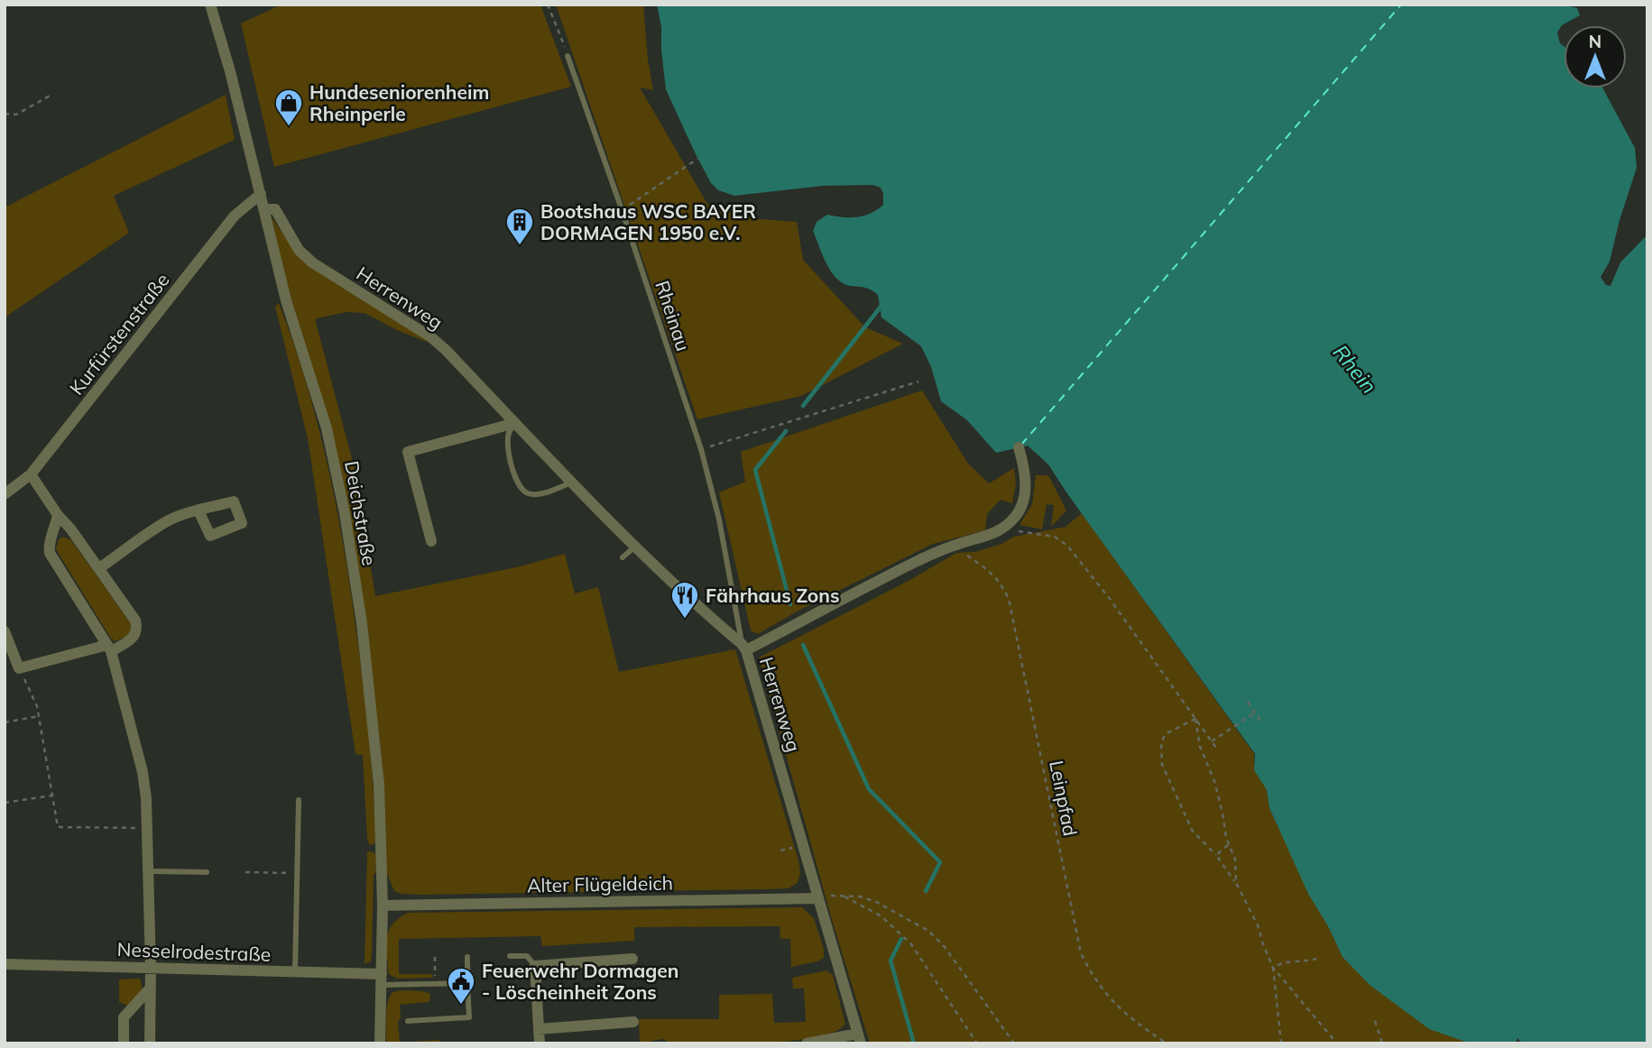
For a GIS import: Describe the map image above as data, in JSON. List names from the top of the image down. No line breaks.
{"streets":{"street":["Herrenweg","Kurfürstenstraße","Deichstraße","Alter Flügeldeich","Nesselrodestraße"],"lane":["Rheinau"],"path":["Leinpfad"]},"crossings":[["Herrenweg","Rheinau"],["Herrenweg","Deichstraße"],["Herrenweg","Alter Flügeldeich"],["Kurfürstenstraße","Deichstraße"],["Deichstraße","Alter Flügeldeich"],["Deichstraße","Nesselrodestraße"]],"water":["Rhein"],"places":{"shop":["Hundeseniorenheim Rheinperle"],"building":["Bootshaus WSC BAYER DORMAGEN 1950 e.V."],"restaurant":["Fährhaus Zons"],"public building":["Feuerwehr Dormagen - Löscheinheit Zons"]},"north":"top"}
